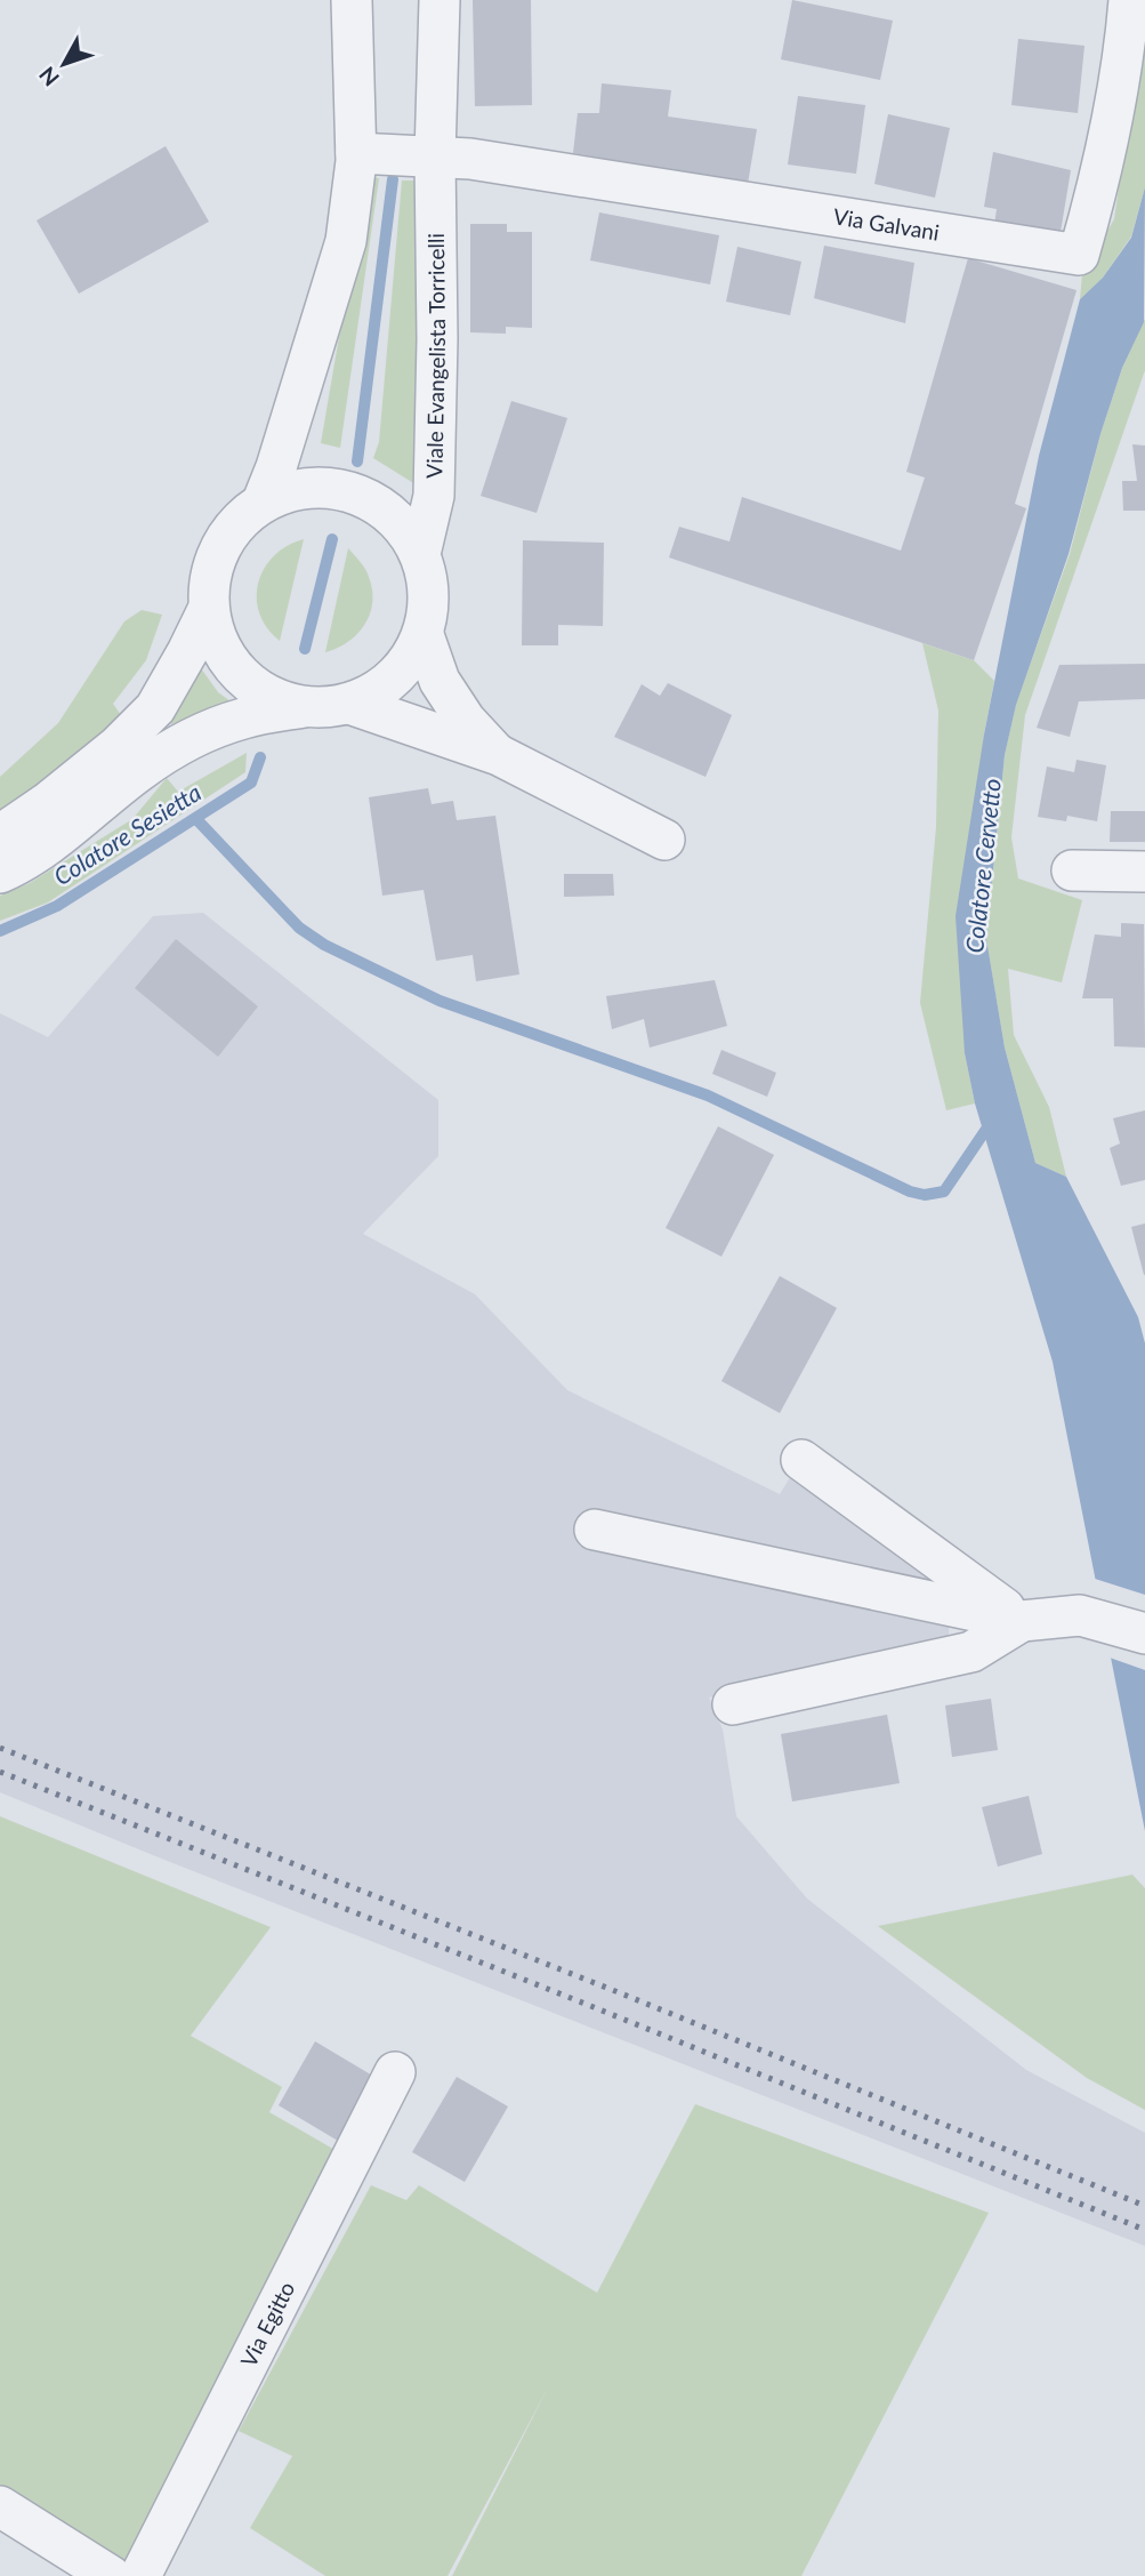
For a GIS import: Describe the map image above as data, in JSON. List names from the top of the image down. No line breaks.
{"streets":{"street":["Via Galvani","Viale Evangelista Torricelli","Via Egitto"]},"crossings":[["Via Galvani","Viale Evangelista Torricelli"]],"water":["Colatore Sesietta","Colatore Cervetto"],"north":"bottom left"}
